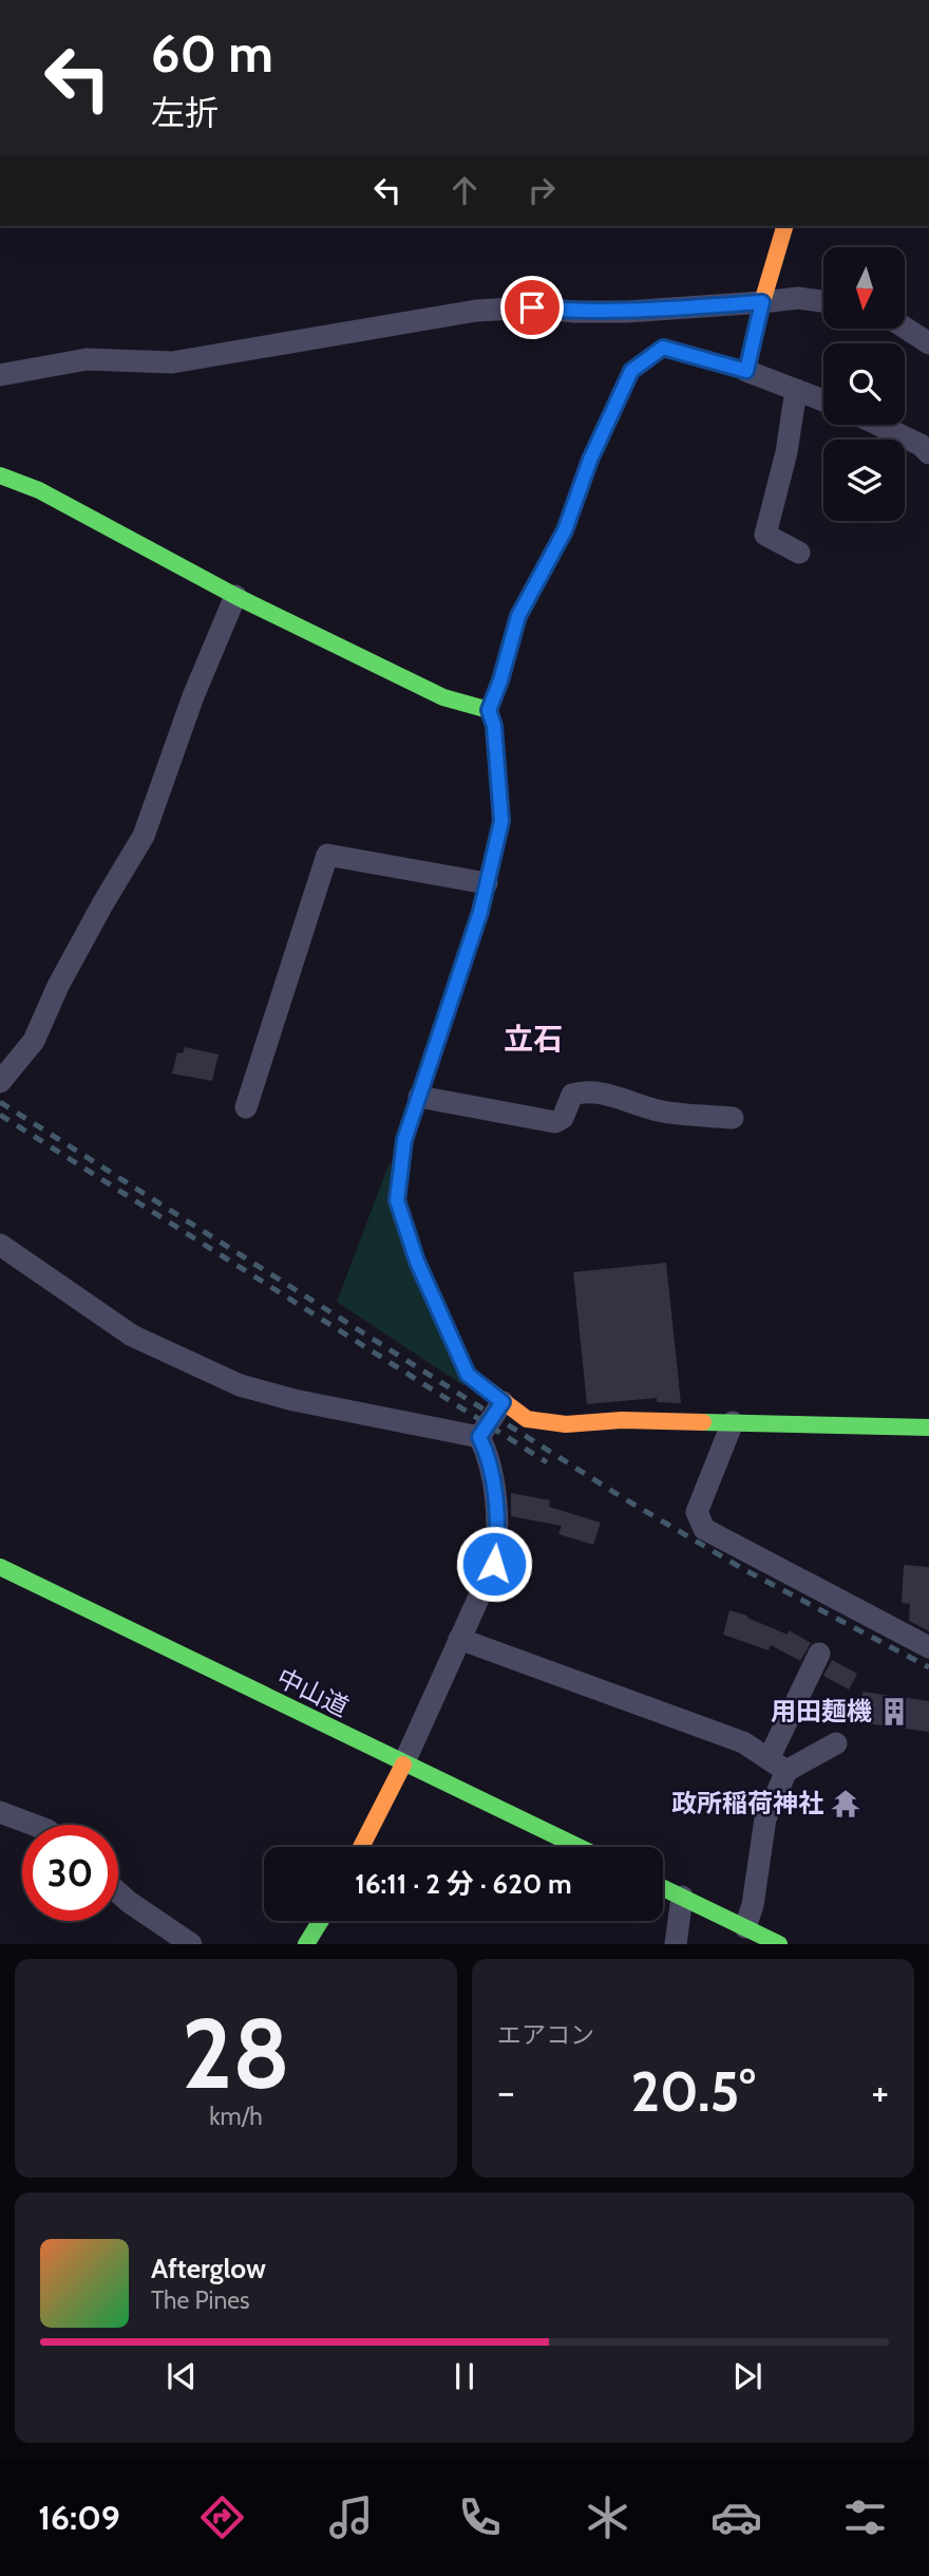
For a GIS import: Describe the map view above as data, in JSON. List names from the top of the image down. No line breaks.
{"streets":{"main road":["中山道"]},"districts":["立石"],"places":{"building":["用田麺機"],"temple":["政所稲荷神社"]},"north":"bottom","page":{"turn":["60 m","左折"],"limit":"30","trip":"16:11 · 2 分 · 620 m","tile":[["28","km/h"],"エアコン"],"heat":["−","20.5°","+"],"song":["Afterglow","The Pines"],"tabs":"16:09"}}
